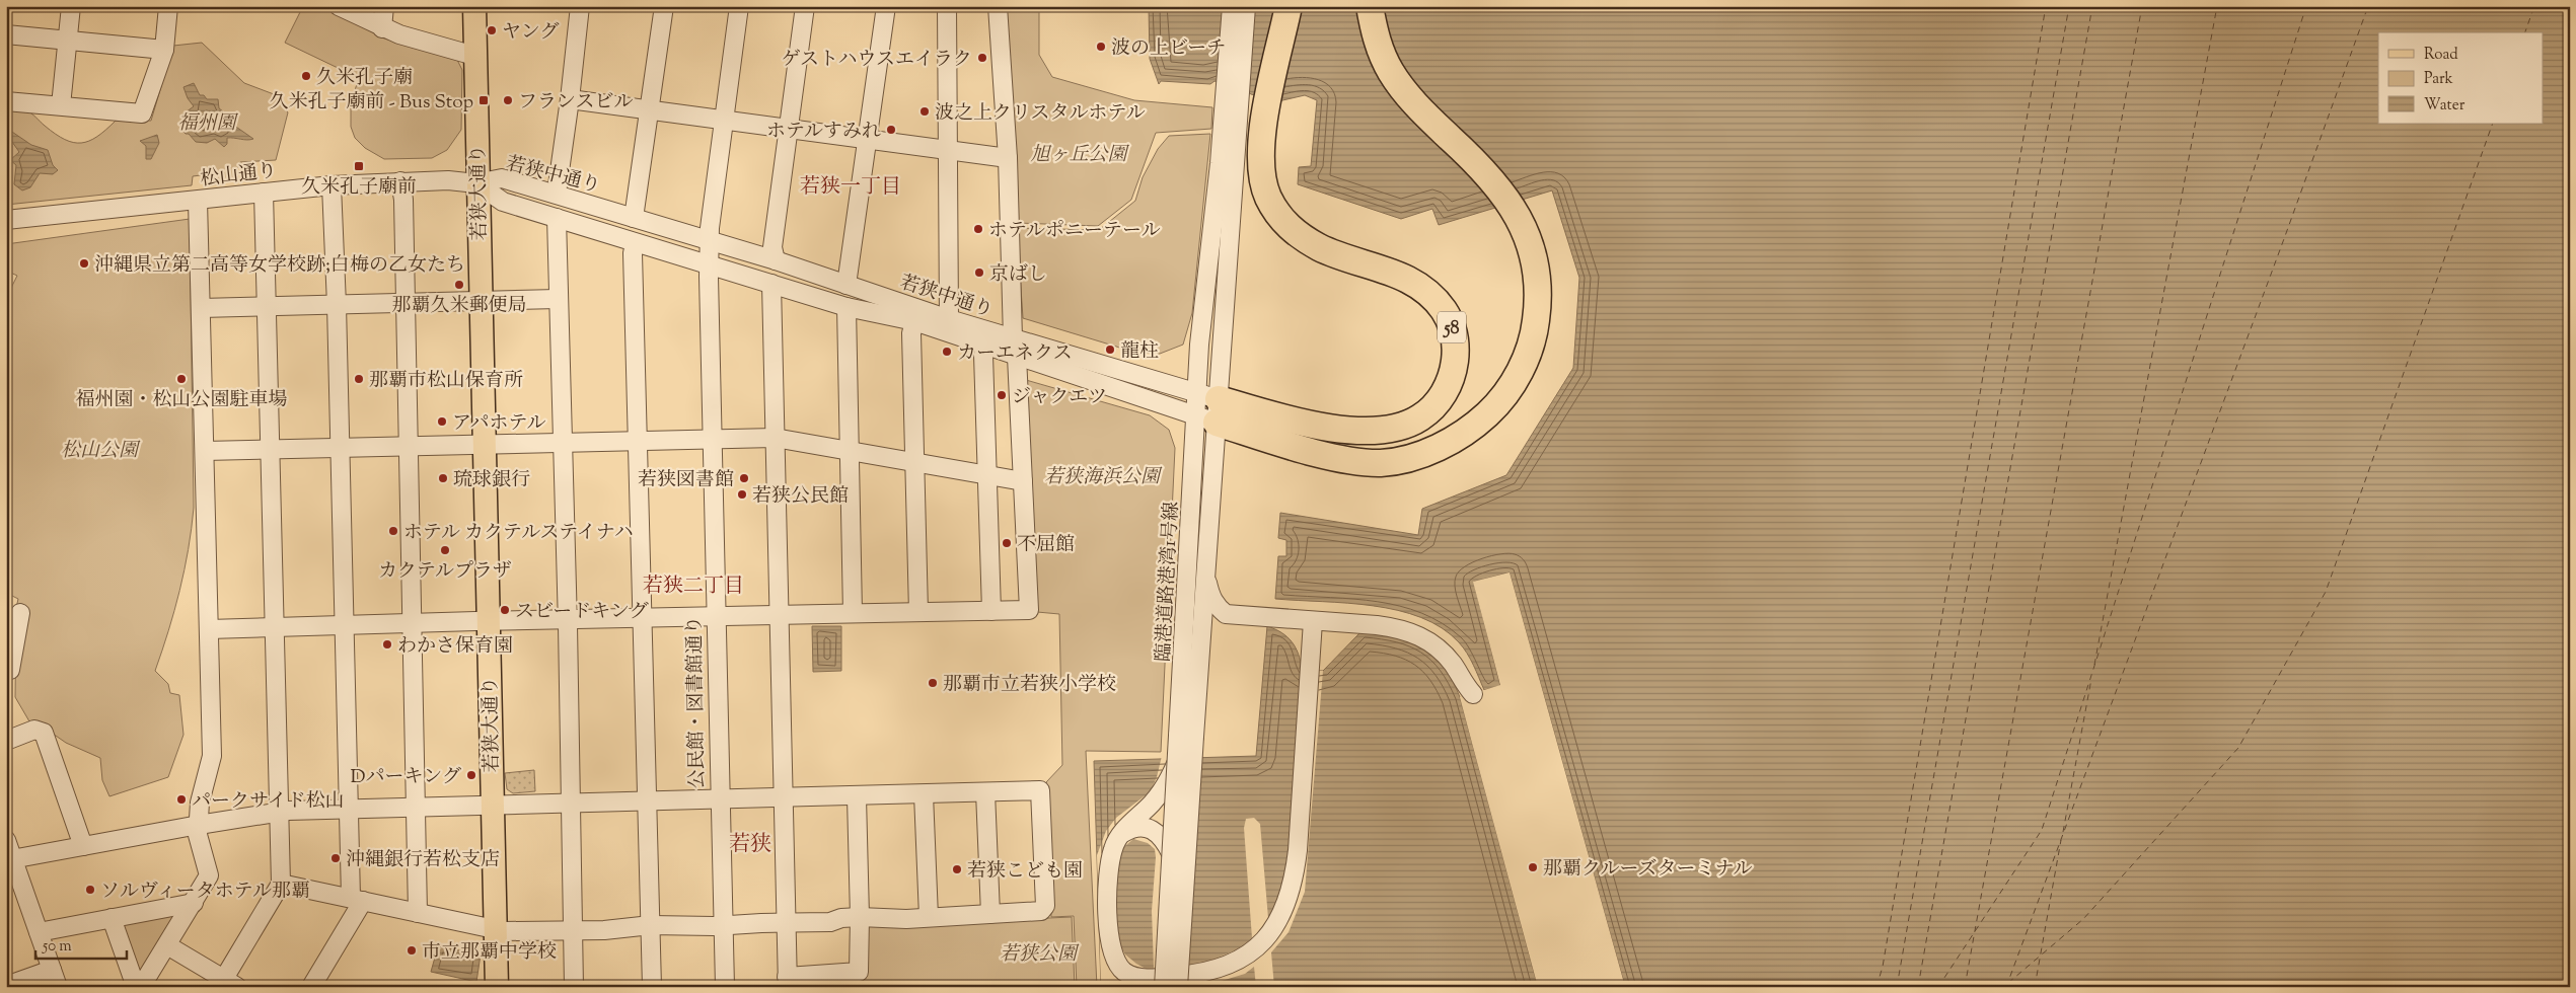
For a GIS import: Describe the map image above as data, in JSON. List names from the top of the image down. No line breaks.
{"streets":{"highway":["58"],"main road":["若狭大通り"],"street":["松山通り","若狭中通り","臨港道路港湾1号線","公民館・図書館通り"]},"crossings":[["松山通り","若狭中通り"],["松山通り","若狭大通り"],["若狭中通り","若狭大通り"],["若狭中通り","58"],["若狭中通り","臨港道路港湾1号線"],["若狭中通り","公民館・図書館通り"],["58","臨港道路港湾1号線"]],"districts":["若狭一丁目","若狭二丁目","若狭"],"parks":["福州園","旭ヶ丘公園","松山公園","若狭海浜公園","若狭公園"],"places":{"other":["ヤング","波の上ビーチ","ゲストハウスエイラク","久米孔子廟","フランスビル","波之上クリスタルホテル","ホテルすみれ","ホテルポニーテール","沖縄県立第二高等女学校跡;白梅の乙女たち","京ばし","那覇久米郵便局","龍柱","カーエネクス","福州園・松山公園駐車場","那覇市松山保育所","ジャクエツ","アパホテル","琉球銀行","若狭図書館","若狭公民館","ホテル カクテルステイナハ","不屈館","カクテルプラザ","スビードキング","わかさ保育園","那覇市立若狭小学校","Dパーキング","パークサイド松山","沖縄銀行若松支店","那覇クルーズターミナル","若狭こども園","ソルヴィータホテル那覇","市立那覇中学校"],"transit":["久米孔子廟前 - Bus Stop","久米孔子廟前"]},"legend":["Road","Park","Water"],"scale_bar":"50 m"}
